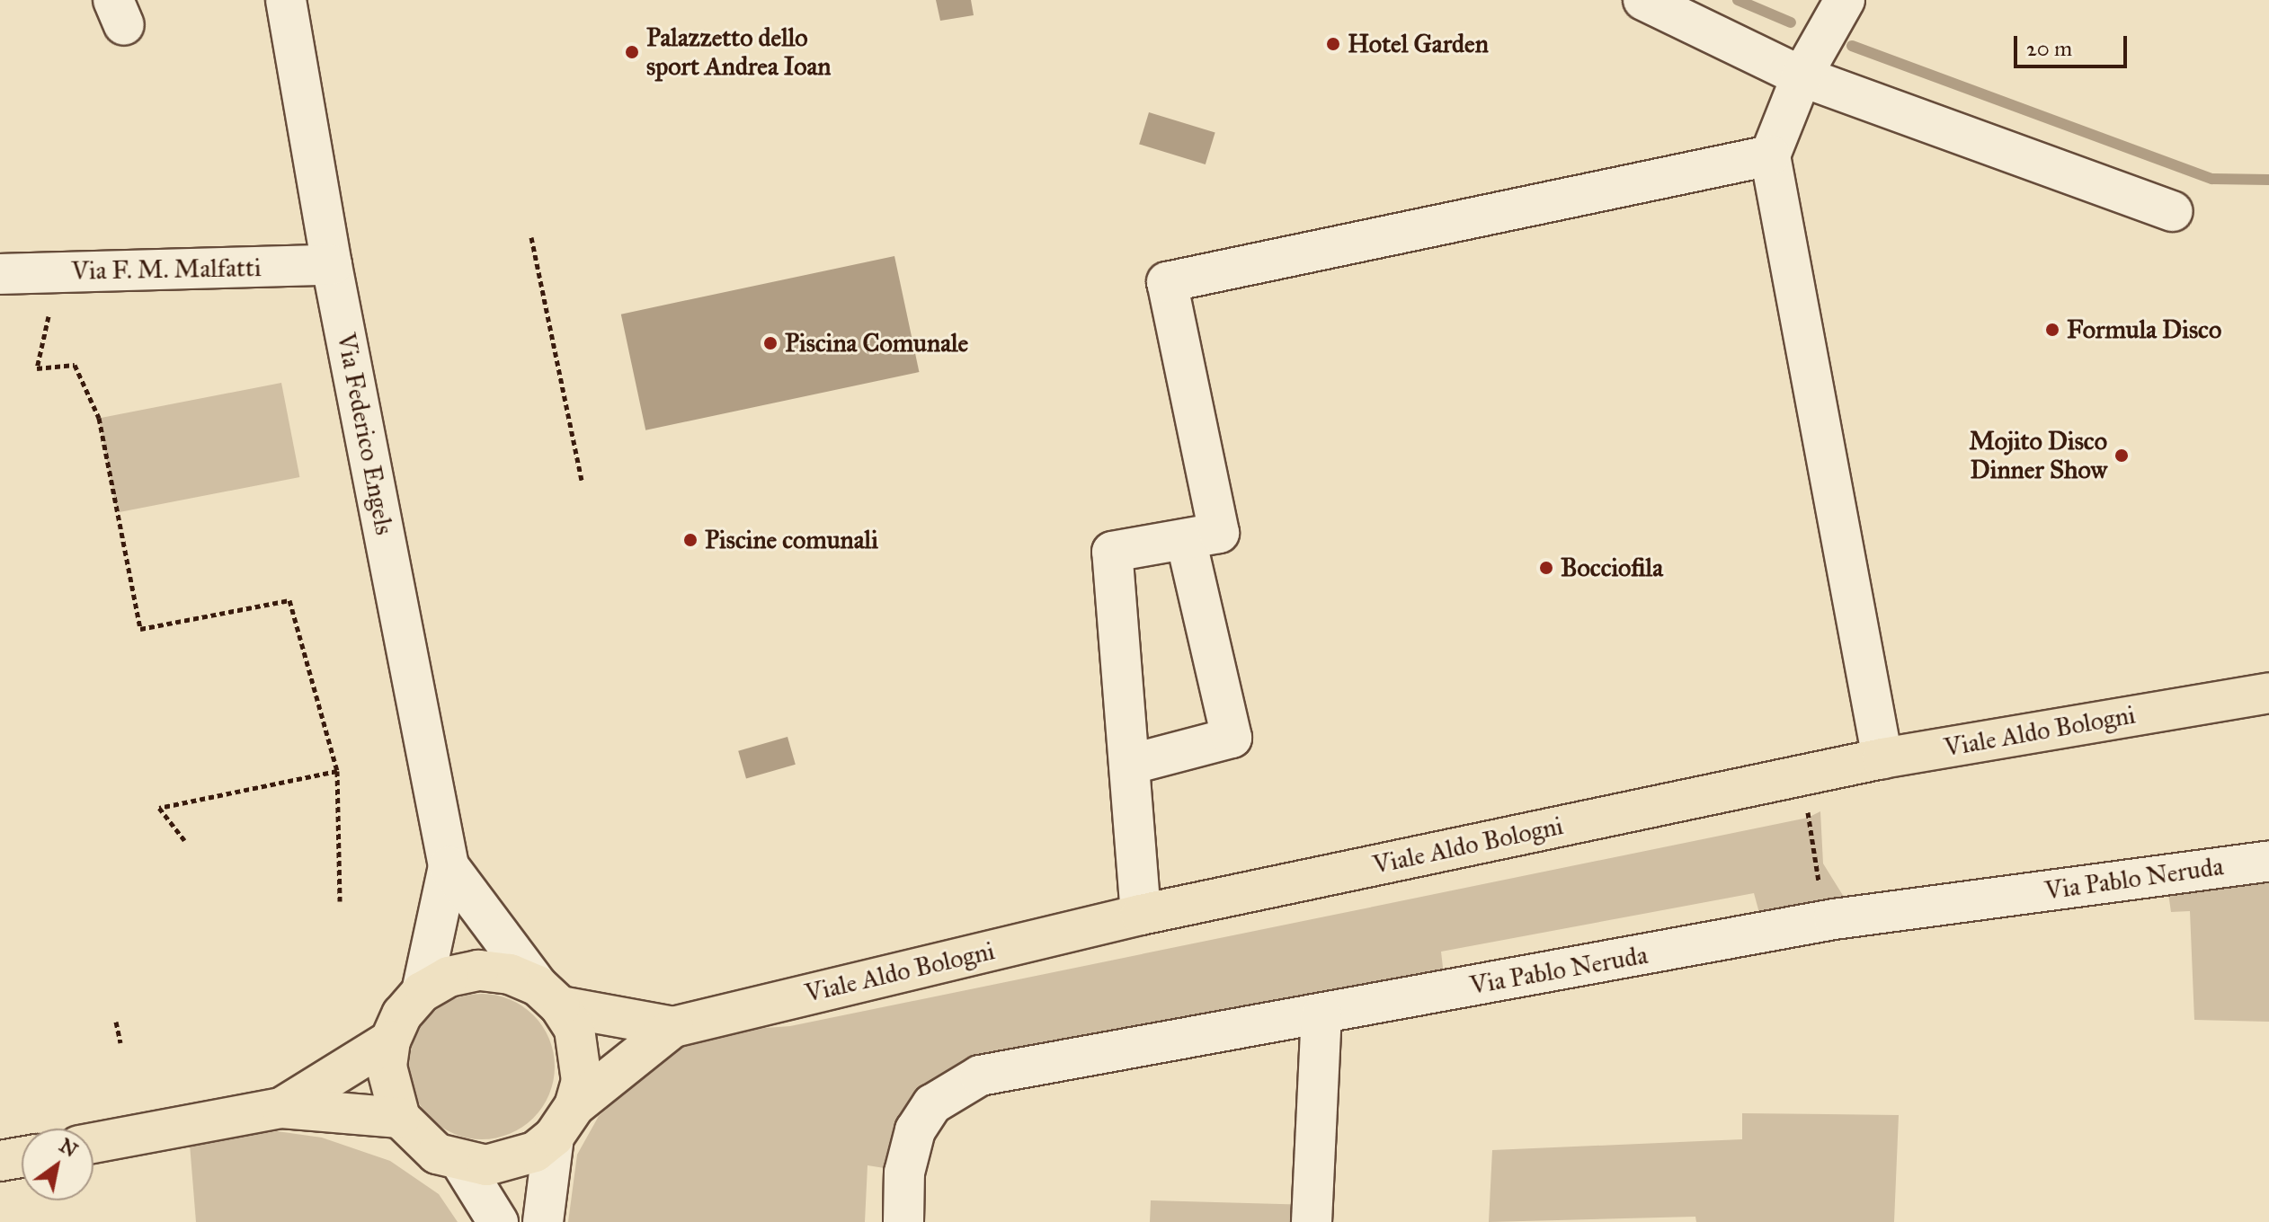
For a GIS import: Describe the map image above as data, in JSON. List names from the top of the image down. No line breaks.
{"streets":{"main road":["Viale Aldo Bologni"],"street":["Via F. M. Malfatti","Via Federico Engels","Via Pablo Neruda"]},"crossings":[["Via F. M. Malfatti","Via Federico Engels"],["Via Federico Engels","Viale Aldo Bologni"]],"places":["Hotel Garden","Palazzetto dello sport Andrea Ioan","Formula Disco","Piscina Comunale","Mojito Disco Dinner Show","Piscine comunali","Bocciofila"],"scale_bar":"20 m","north":"top right"}
